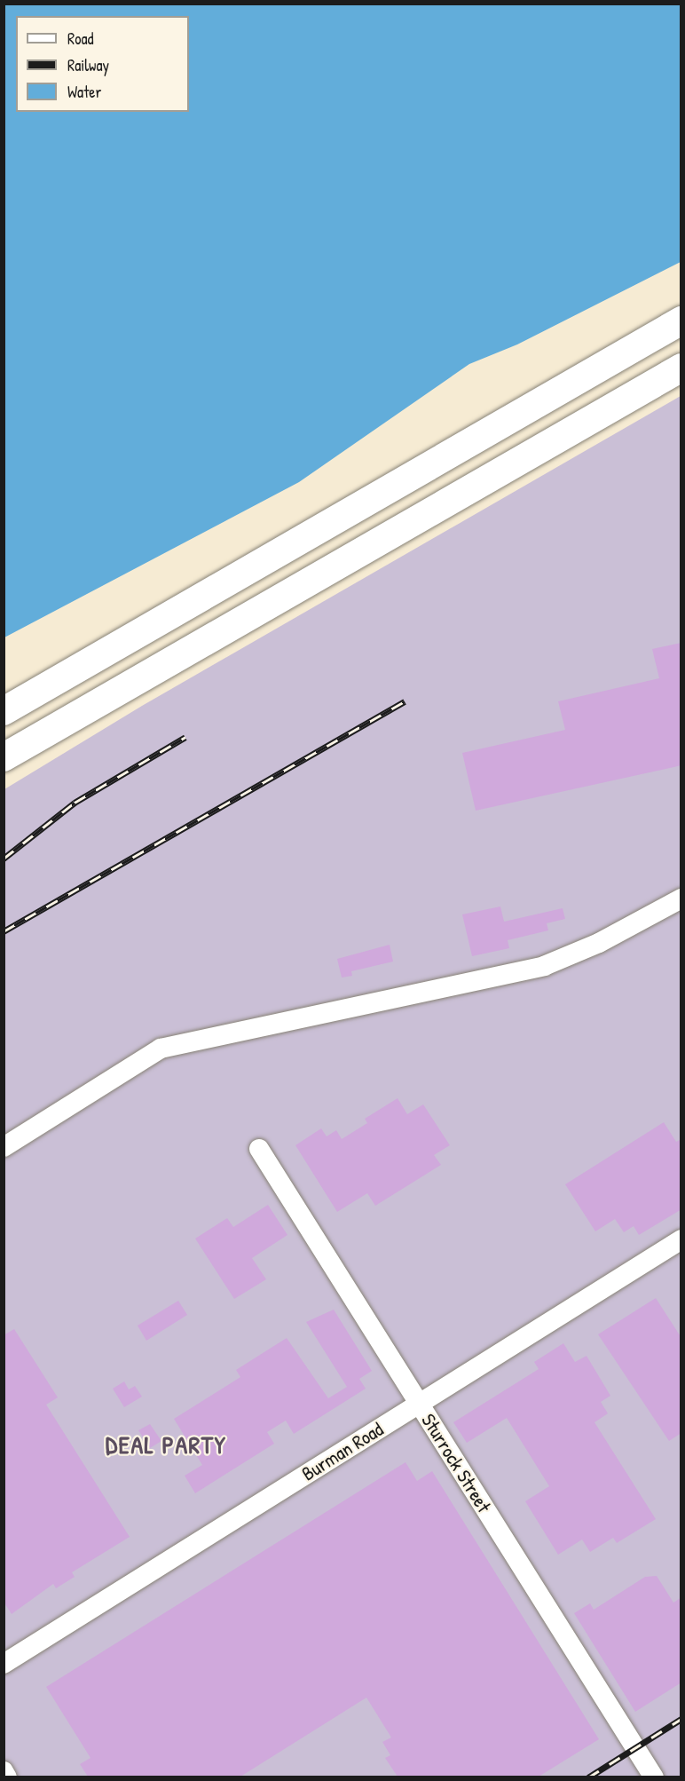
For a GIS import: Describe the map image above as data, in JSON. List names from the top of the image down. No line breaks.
{"streets":{"street":["Burman Road","Sturrock Street"]},"crossings":[["Burman Road","Sturrock Street"]],"districts":["DEAL PARTY"],"legend":["Road","Railway","Water"]}
